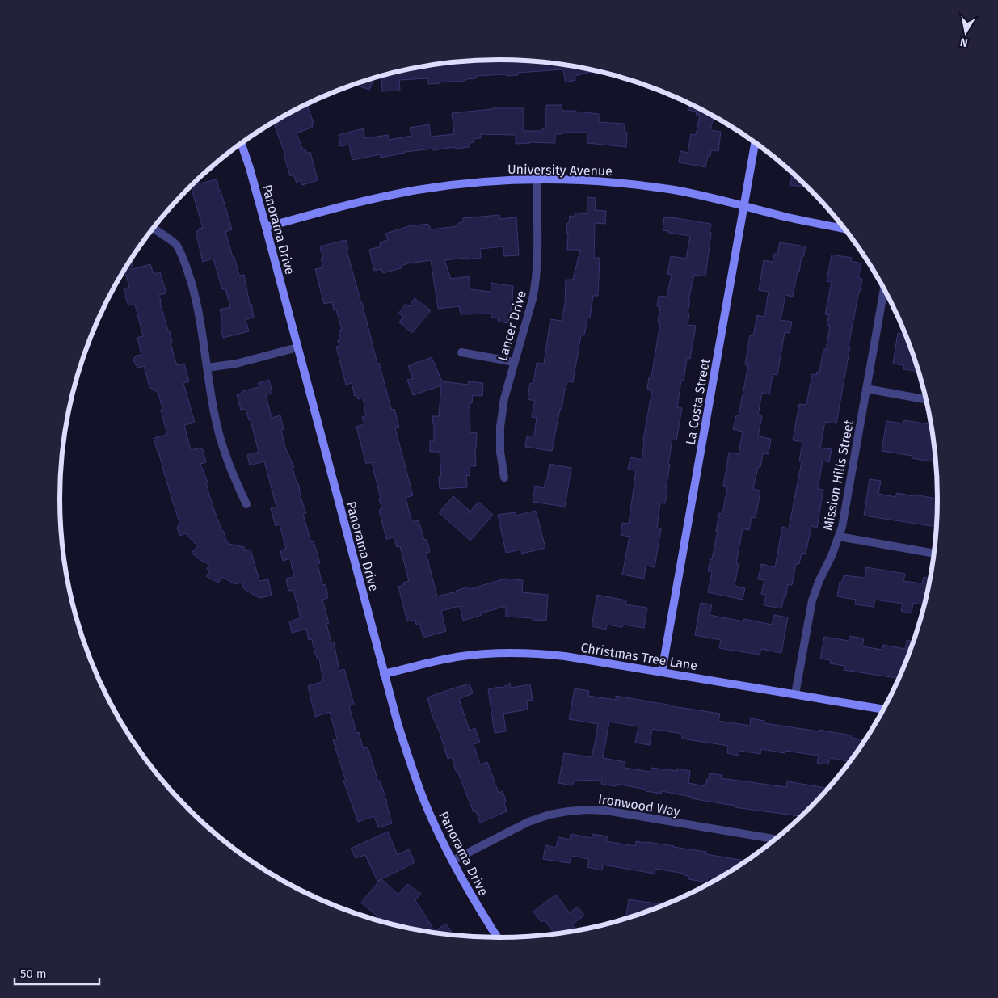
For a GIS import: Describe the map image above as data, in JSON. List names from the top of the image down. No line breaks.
{"streets":{"street":["University Avenue","Panorama Drive","Lancer Drive","La Costa Street","Mission Hills Street","Christmas Tree Lane","Ironwood Way"]},"crossings":[["University Avenue","Panorama Drive"],["University Avenue","Lancer Drive"],["University Avenue","La Costa Street"],["Panorama Drive","Christmas Tree Lane"],["Panorama Drive","Ironwood Way"],["La Costa Street","Christmas Tree Lane"],["Mission Hills Street","Christmas Tree Lane"]],"scale_bar":"50 m","north":"bottom"}
